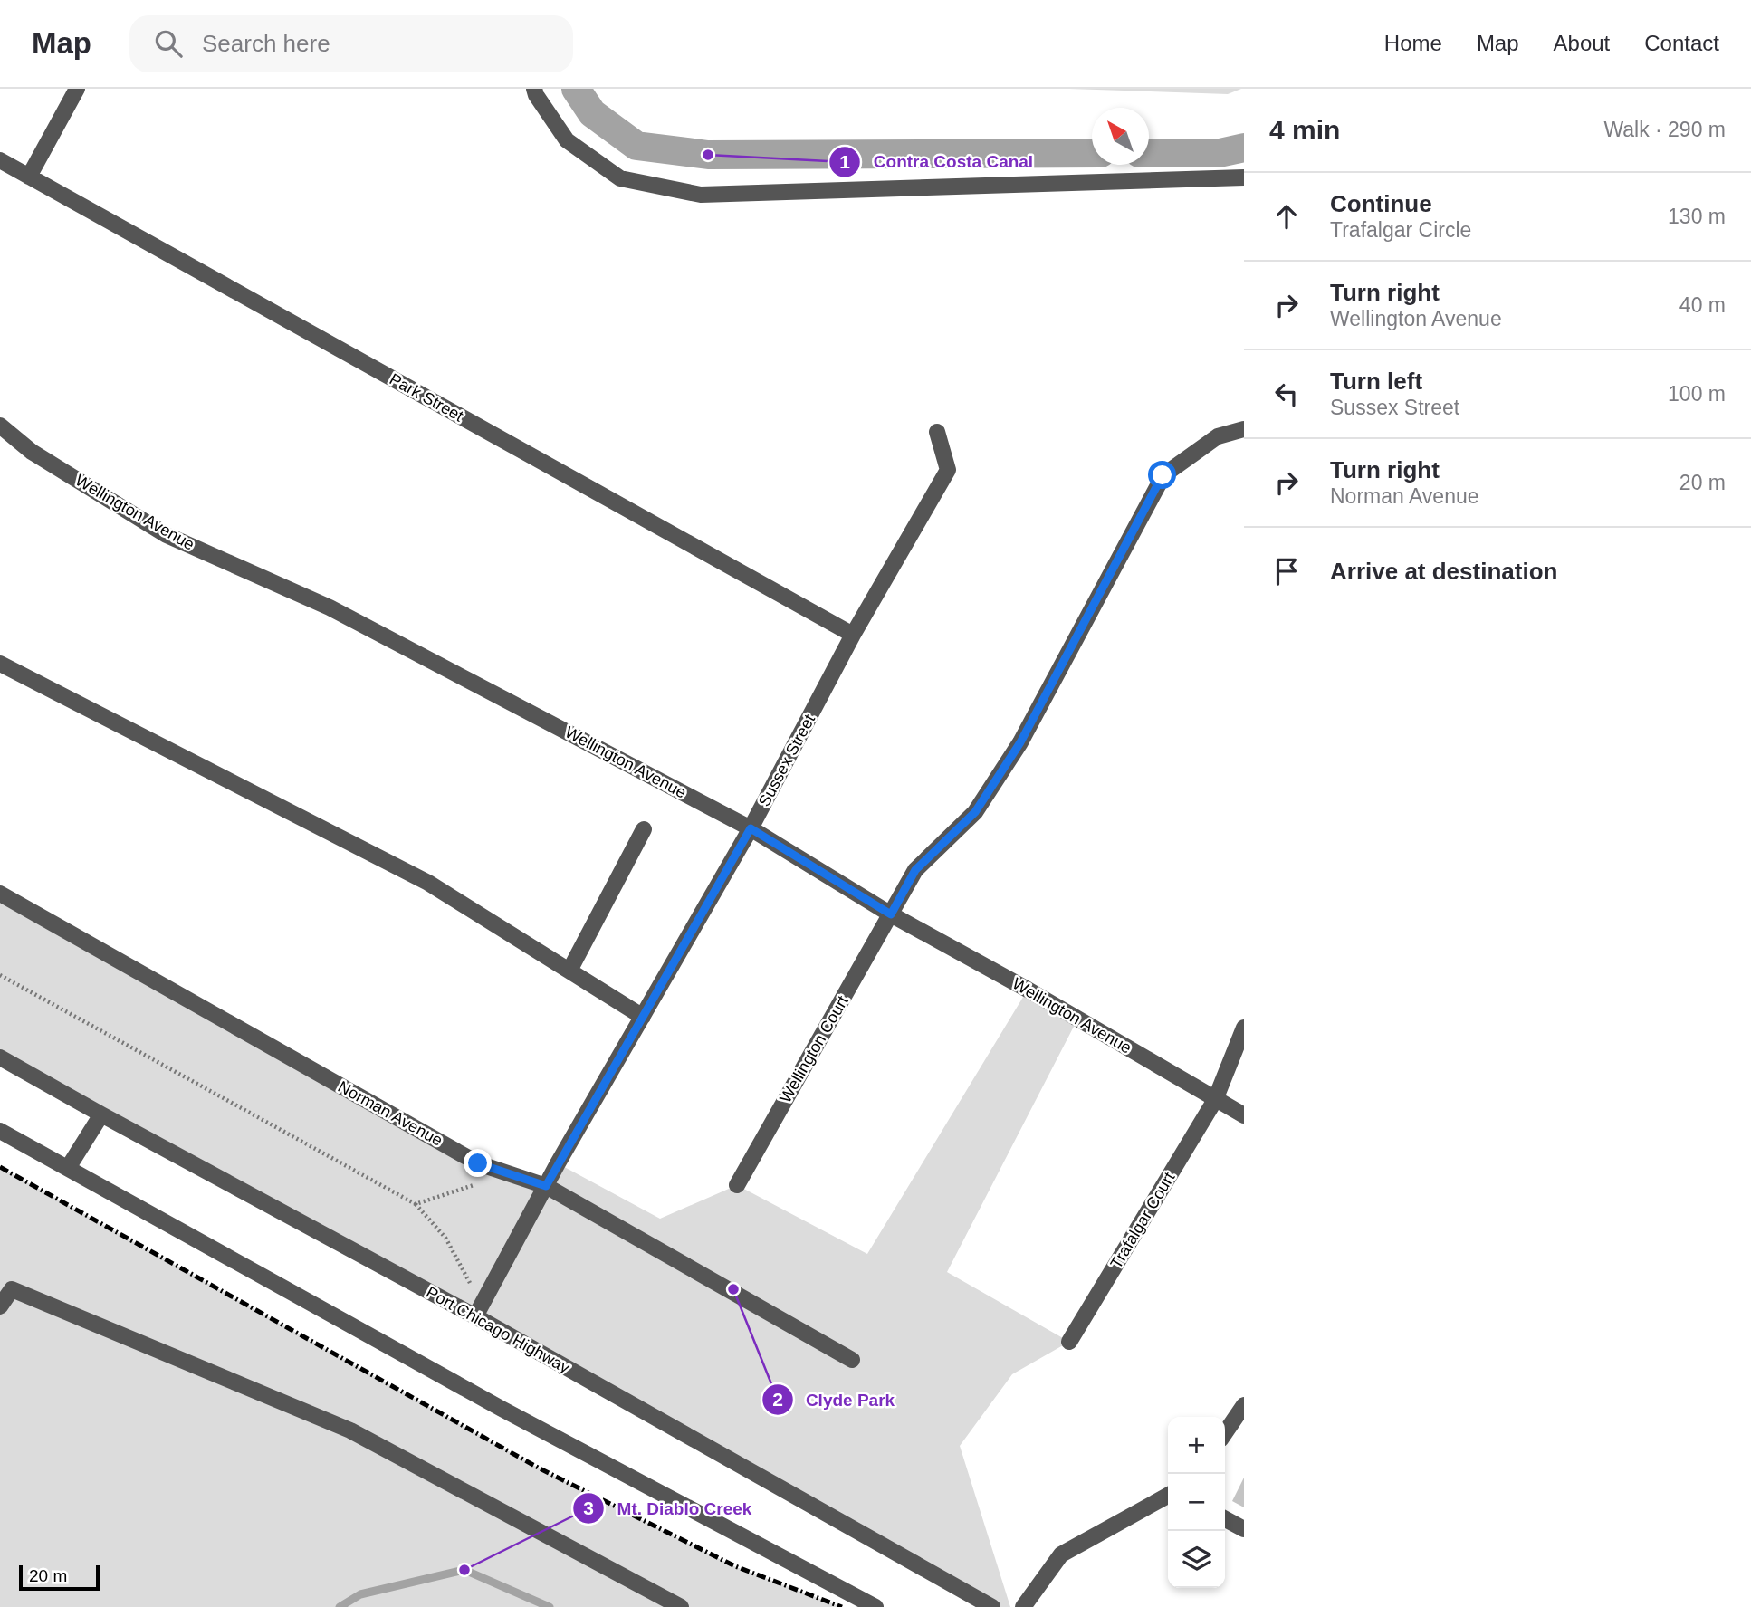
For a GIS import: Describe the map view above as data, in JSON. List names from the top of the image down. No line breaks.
{"streets":{"street":["Park Street","Wellington Avenue","Sussex Street","Wellington Court","Norman Avenue","Trafalgar Court","Port Chicago Highway"]},"crossings":[["Park Street","Sussex Street"],["Wellington Avenue","Sussex Street"],["Wellington Avenue","Wellington Court"],["Wellington Avenue","Trafalgar Court"],["Sussex Street","Norman Avenue"],["Sussex Street","Port Chicago Highway"]],"places":["Contra Costa Canal","Clyde Park","Mt. Diablo Creek"],"scale_bar":"20 m","north":"top left","page":{"header":"Map","search":"Search here","nav":["Home","Map","About","Contact"],"heading":["4 min","Walk · 290 m"],"list":[["Continue","Trafalgar Circle","130 m"],["Turn right","Wellington Avenue","40 m"],["Turn left","Sussex Street","100 m"],["Turn right","Norman Avenue","20 m"],"Arrive at destination"],"map_buttons":["+","−"],"scale":"20 m"}}
